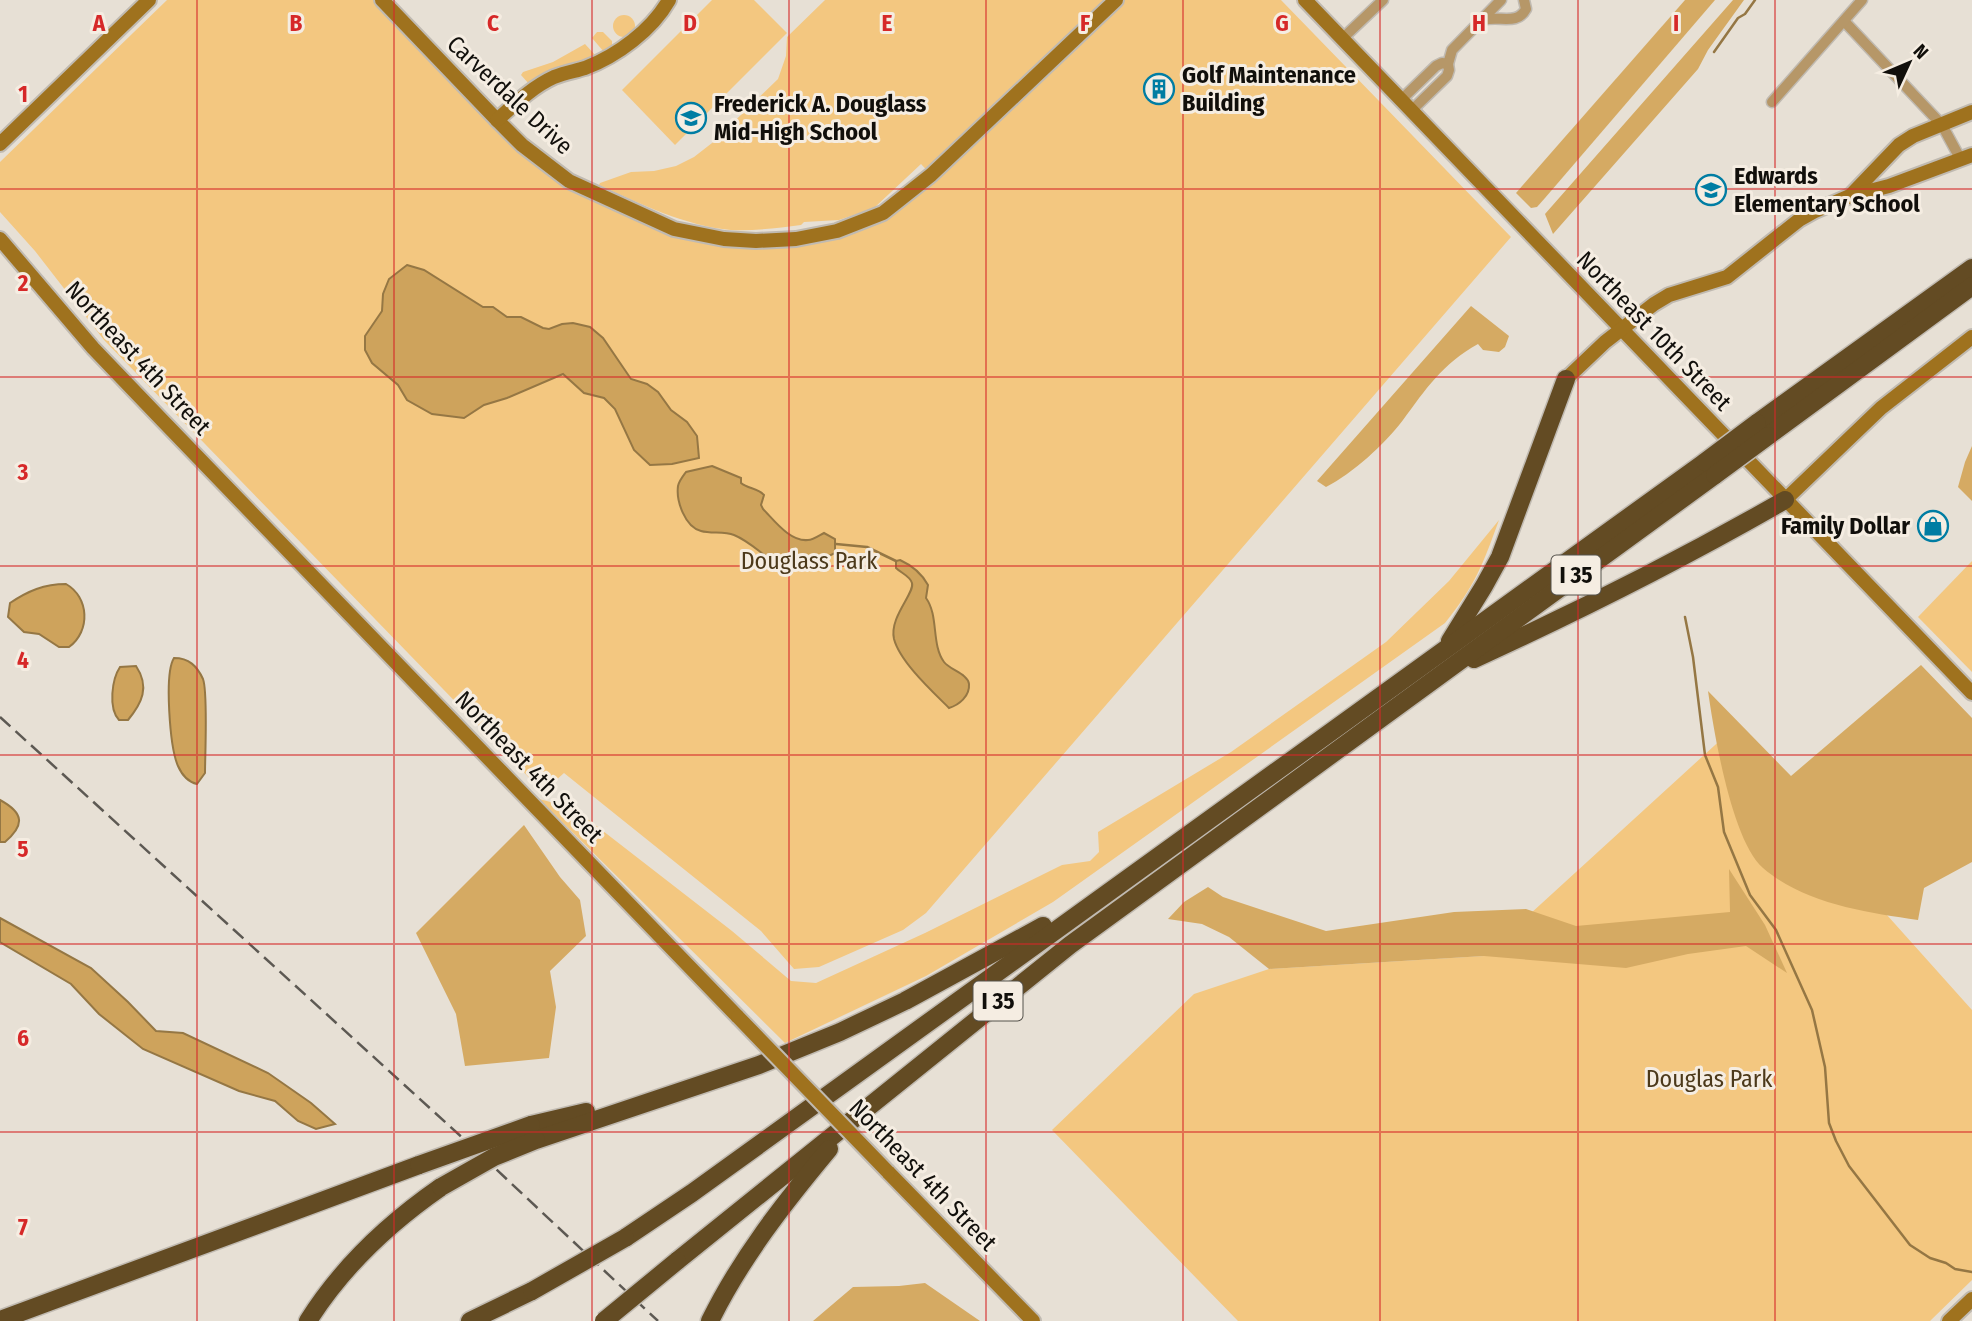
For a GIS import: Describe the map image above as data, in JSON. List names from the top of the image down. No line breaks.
{"streets":{"highway":["I 35"],"street":["Carverdale Drive","Northeast 10th Street","Northeast 4th Street"]},"parks":["Douglass Park","Douglas Park"],"places":{"building":["Golf Maintenance Building"],"school or university":["Frederick A. Douglass Mid-High School","Edwards Elementary School"],"shop":["Family Dollar"]},"north":"top right","grid":{"columns":["A","B","C","D","E","F","G","H","I"],"rows":["1","2","3","4","5","6","7"]}}
